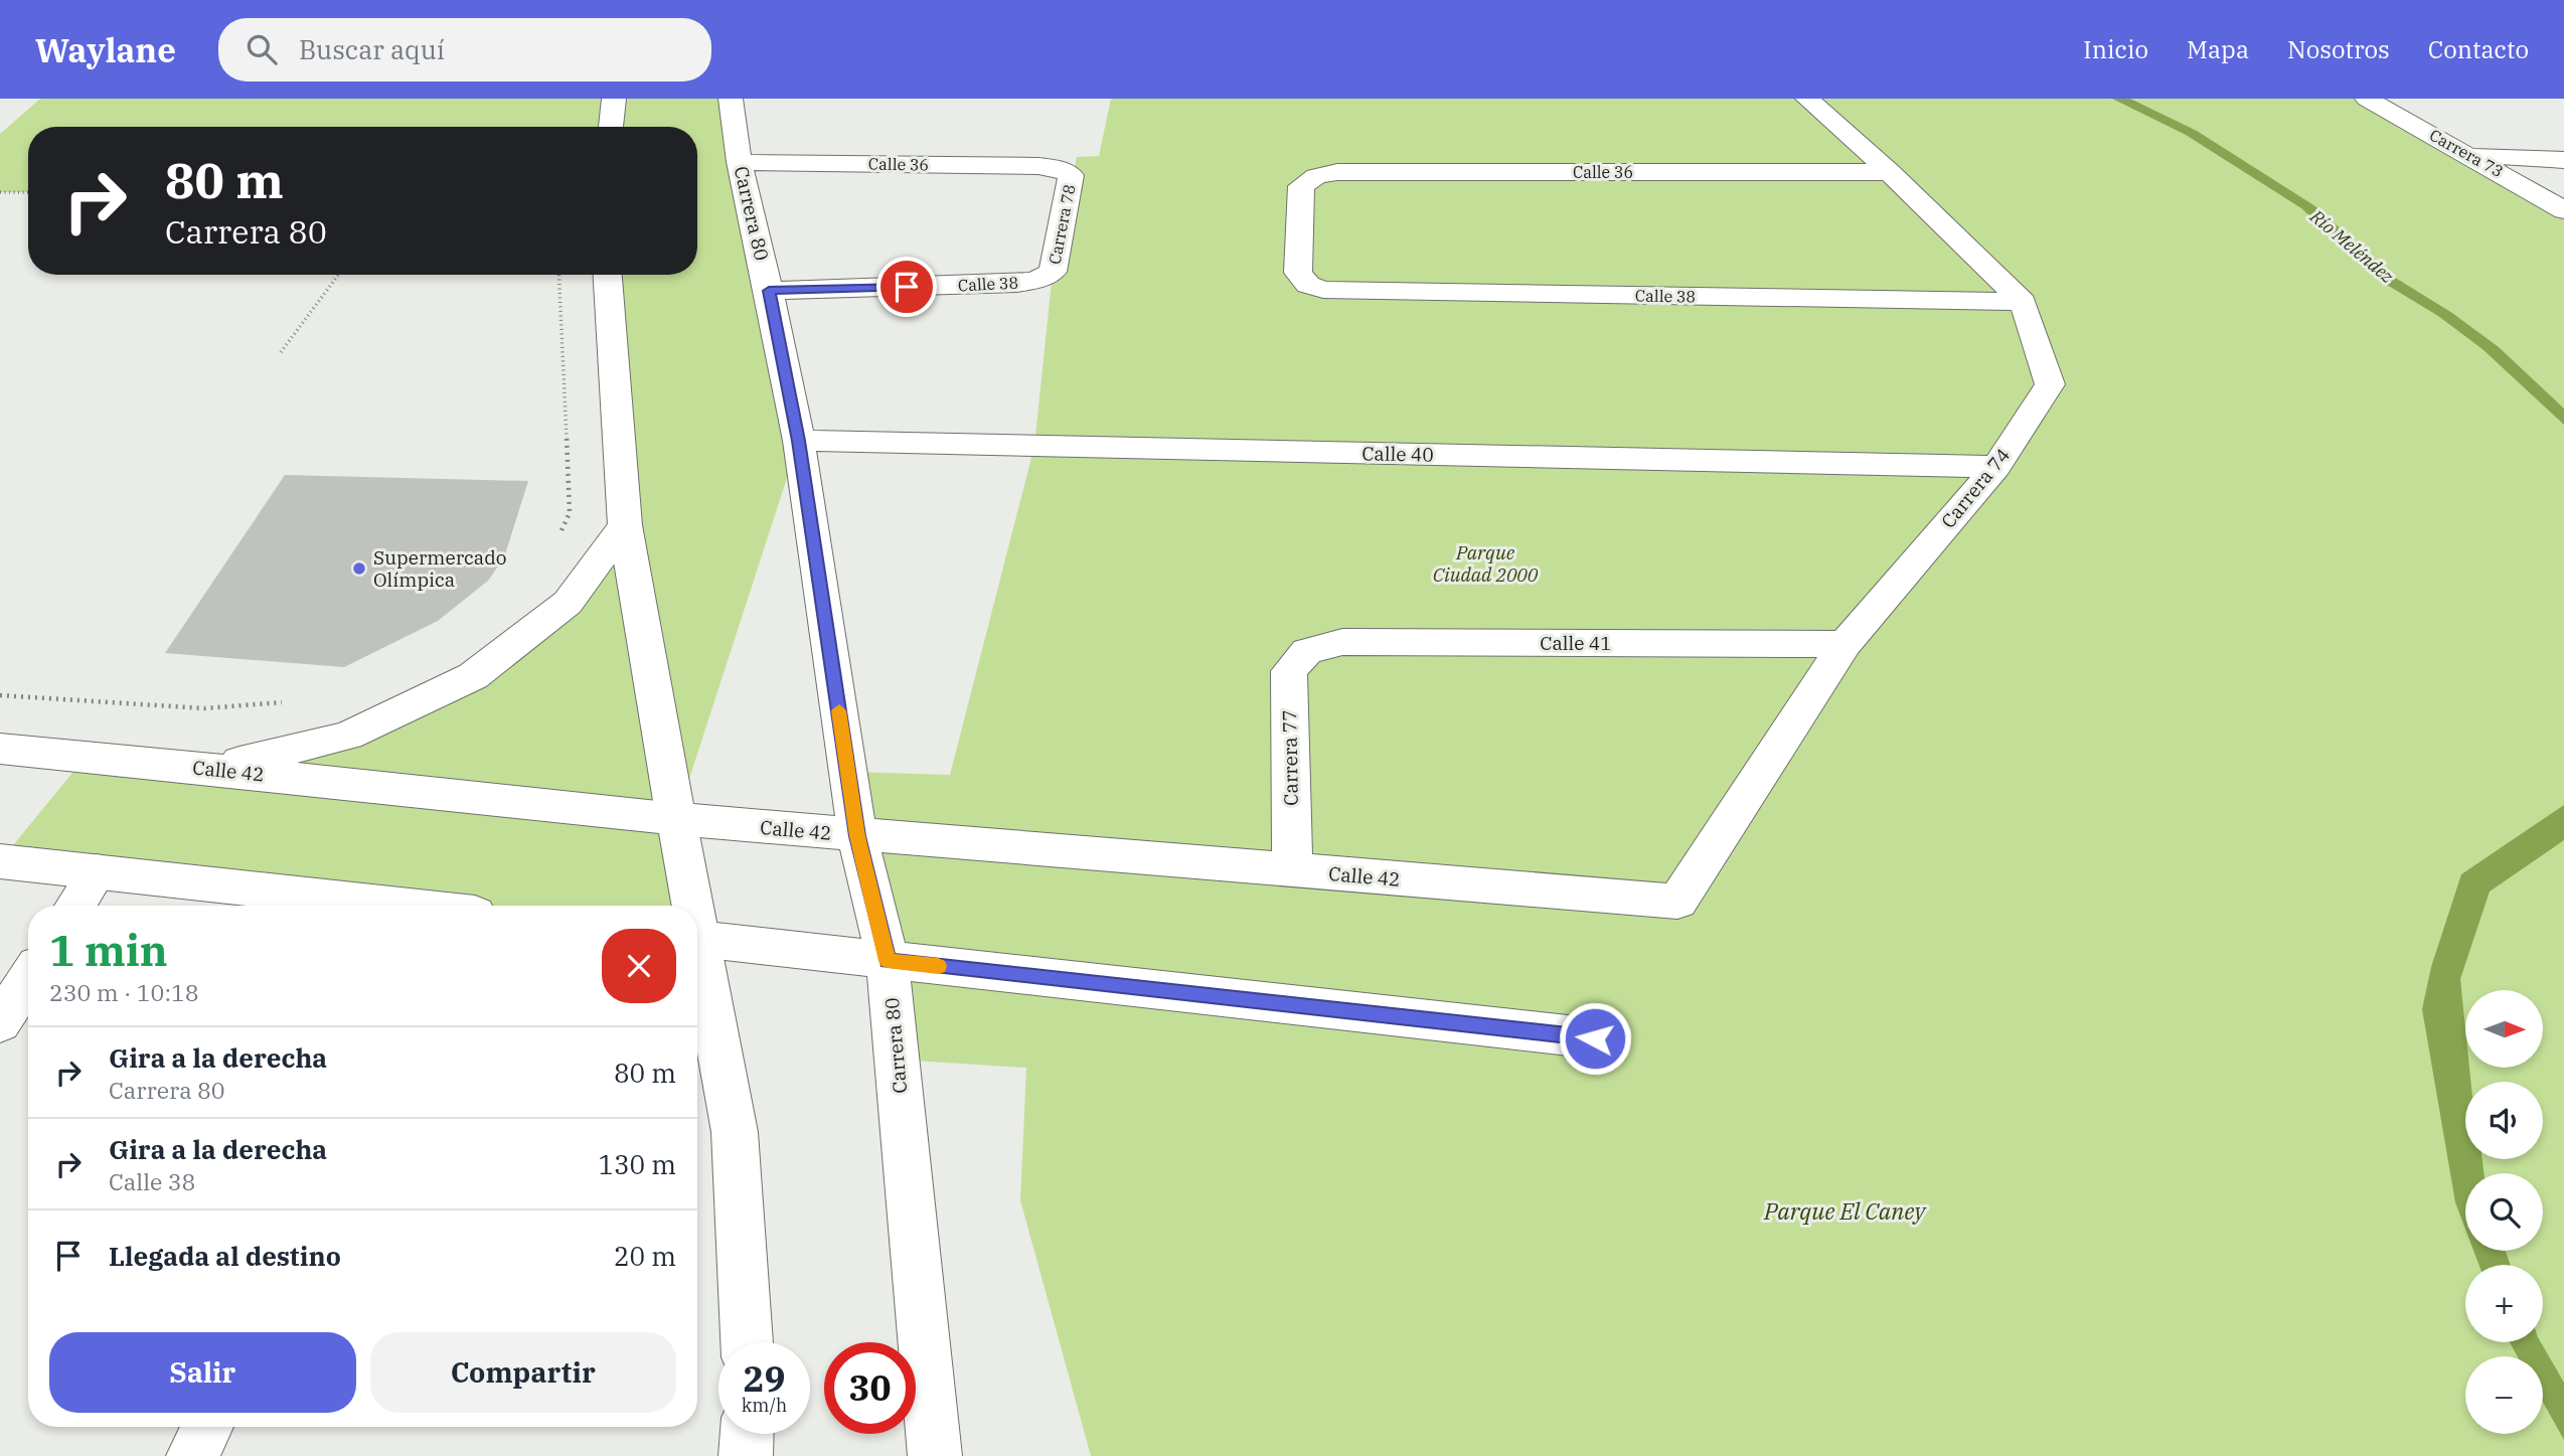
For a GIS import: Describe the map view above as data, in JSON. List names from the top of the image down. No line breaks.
{"streets":{"street":["Carrera 73","Calle 36","Carrera 80","Carrera 78","Calle 38","Calle 40","Carrera 74","Calle 41","Carrera 77","Calle 42"]},"crossings":[["Calle 36","Carrera 80"],["Calle 36","Carrera 78"],["Calle 36","Calle 38"],["Calle 36","Carrera 74"],["Carrera 80","Calle 38"],["Carrera 80","Calle 40"],["Carrera 80","Calle 42"],["Carrera 78","Calle 38"],["Calle 38","Carrera 74"],["Calle 40","Carrera 74"],["Carrera 74","Calle 41"],["Carrera 74","Calle 42"],["Calle 41","Carrera 77"],["Carrera 77","Calle 42"]],"water":["Río Meléndez"],"parks":["Parque Ciudad 2000","Parque El Caney"],"places":["Supermercado Olímpica"],"north":"right","page":{"header":"Waylane","search":"Buscar aquí","nav":["Inicio","Mapa","Nosotros","Contacto"],"turn":["80 m","Carrera 80"],"heading":["1 min","230 m · 10:18"],"map_buttons":["+","−"],"list":[{"name":"Gira a la derecha","note":"Carrera 80","value":"80 m"},{"name":"Gira a la derecha","note":"Calle 38","value":"130 m"},{"name":"Llegada al destino","value":"20 m"}],"buttons":["Salir","Compartir"],"speed":"29 km/h","limit":"30"}}
